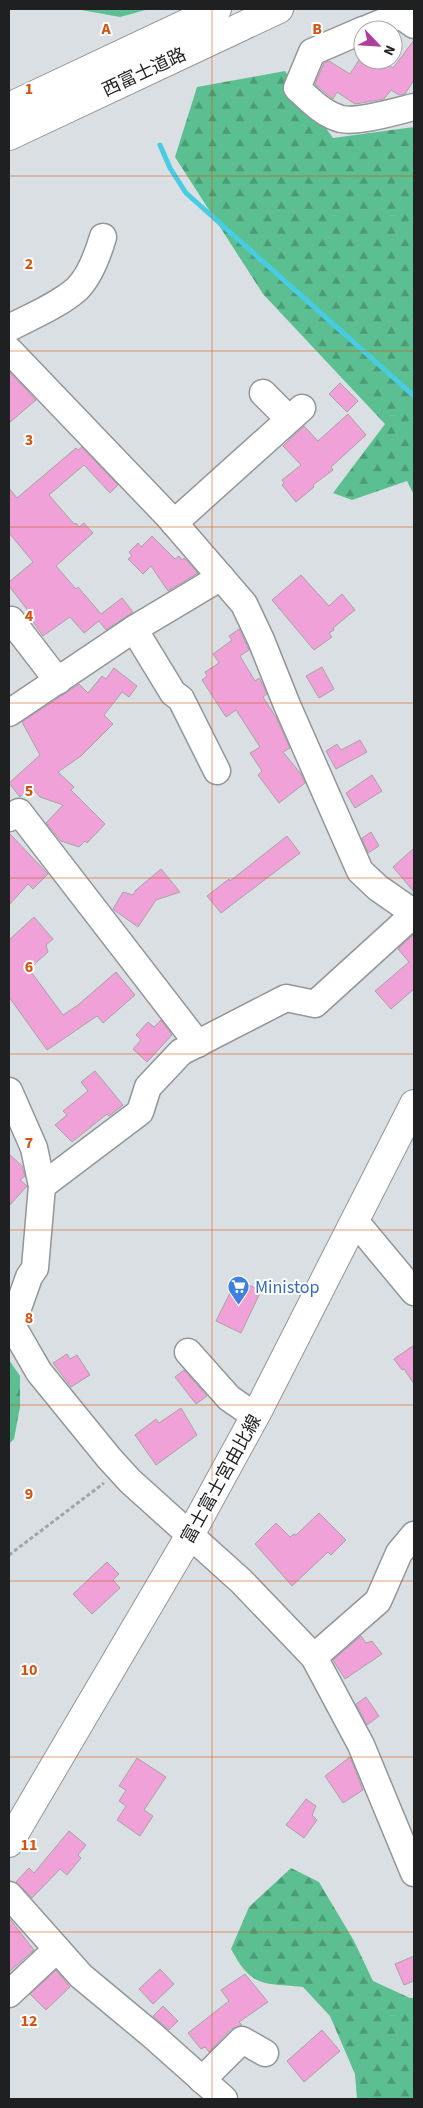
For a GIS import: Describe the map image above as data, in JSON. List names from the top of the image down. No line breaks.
{"streets":{"main road":["西富士道路","富士富士宮由比線"]},"places":{"supermarket":["Ministop"]},"north":"bottom right","grid":{"columns":["A","B"],"rows":["1","2","3","4","5","6","7","8","9","10","11","12"]}}
